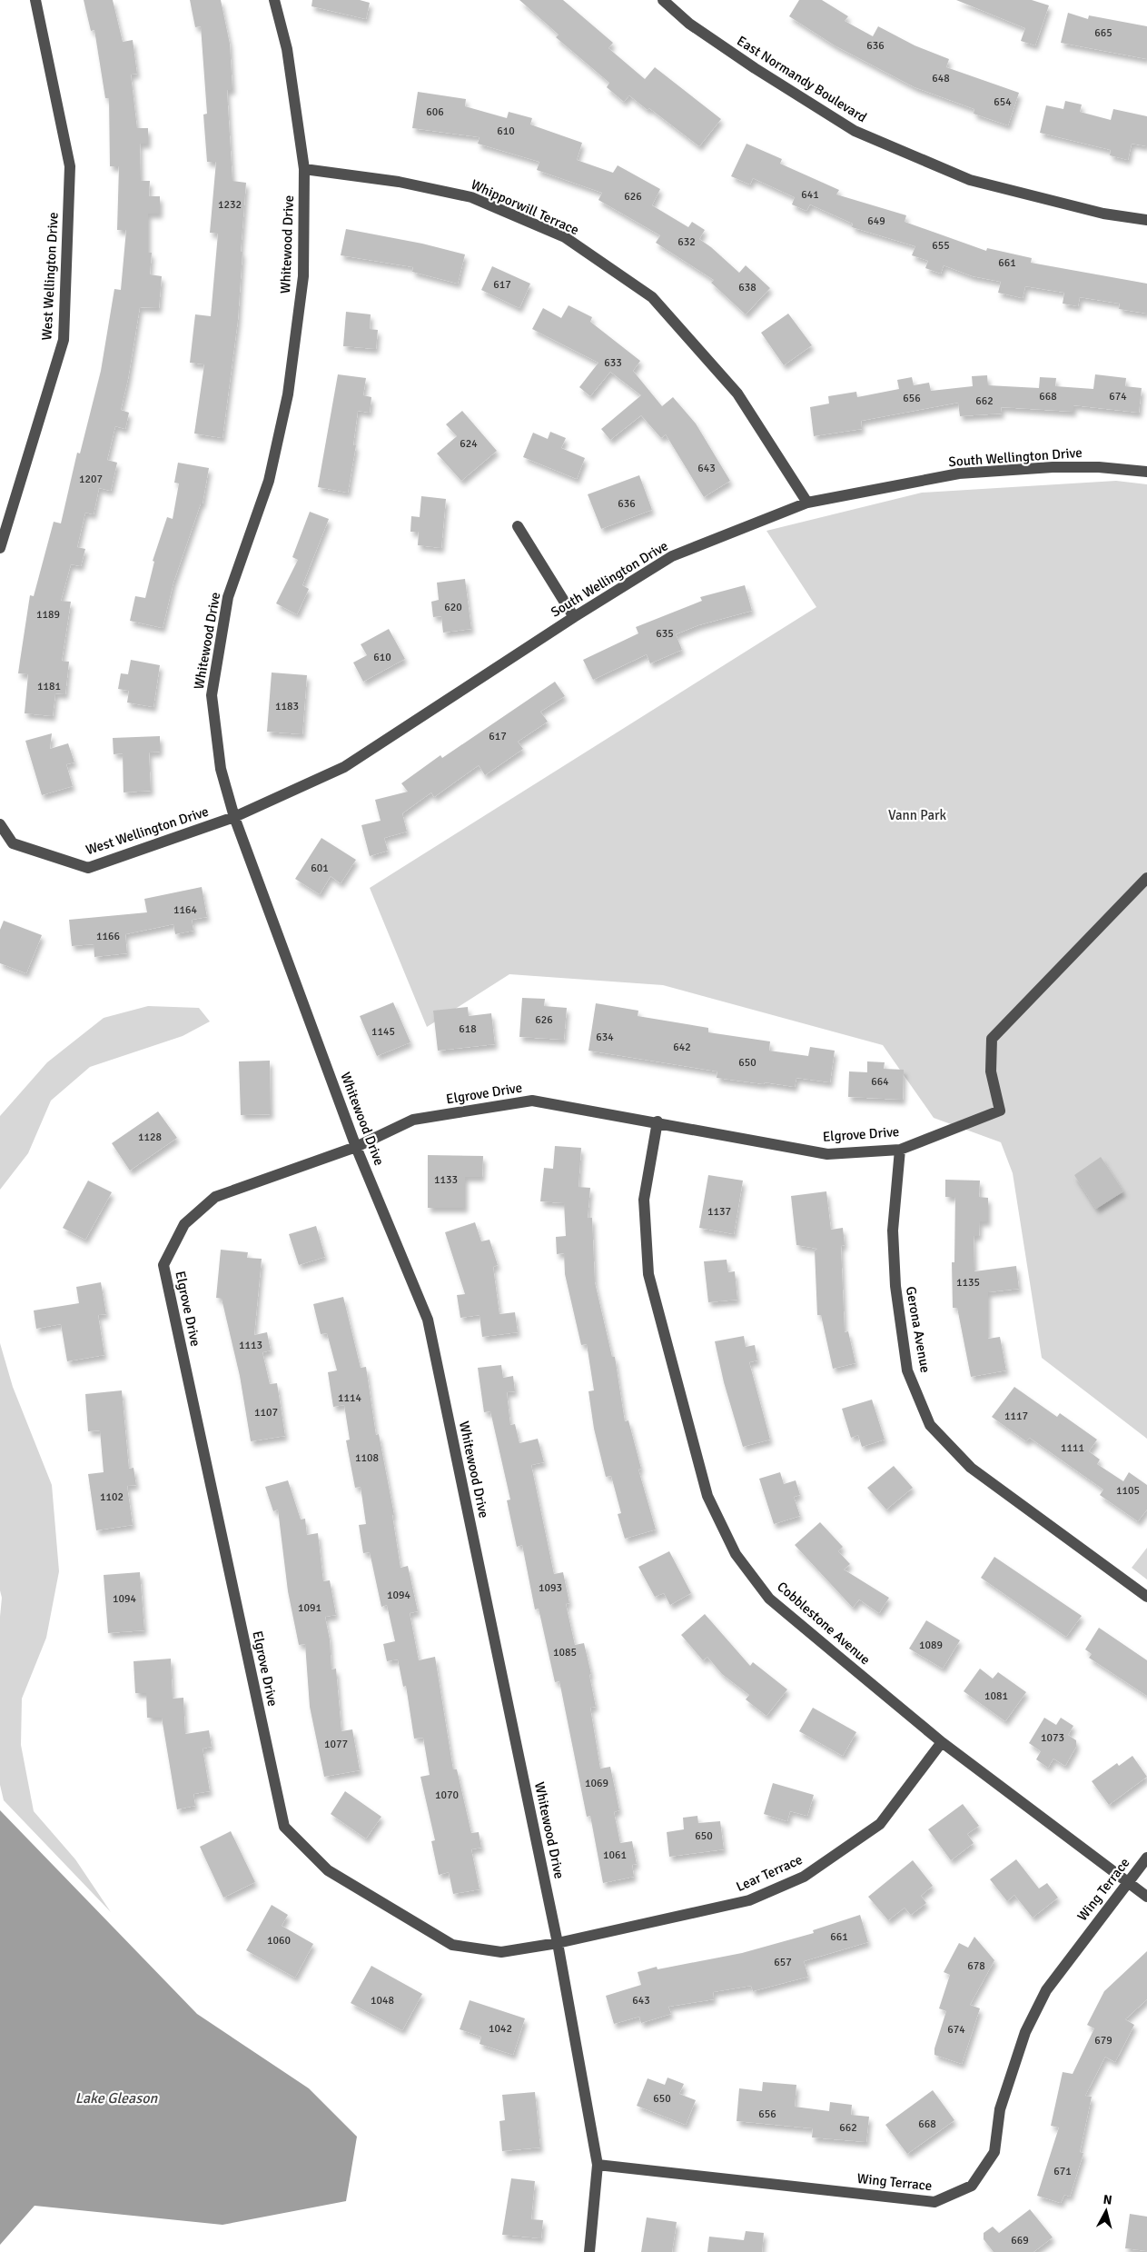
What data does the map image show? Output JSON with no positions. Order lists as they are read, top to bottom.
{
  "streets": {
    "street": [
      "East Normandy Boulevard",
      "Whipporwill Terrace",
      "Whitewood Drive",
      "West Wellington Drive",
      "South Wellington Drive",
      "Elgrove Drive",
      "Gerona Avenue",
      "Cobblestone Avenue",
      "Lear Terrace",
      "Wing Terrace"
    ]
  },
  "crossings": [
    ["Whipporwill Terrace", "Whitewood Drive"],
    ["Whipporwill Terrace", "South Wellington Drive"],
    ["Whitewood Drive", "West Wellington Drive"],
    ["Whitewood Drive", "South Wellington Drive"],
    ["Whitewood Drive", "Elgrove Drive"],
    ["Whitewood Drive", "Lear Terrace"],
    ["Whitewood Drive", "Wing Terrace"],
    ["West Wellington Drive", "South Wellington Drive"],
    ["Elgrove Drive", "Gerona Avenue"],
    ["Elgrove Drive", "Cobblestone Avenue"],
    ["Elgrove Drive", "Lear Terrace"],
    ["Cobblestone Avenue", "Lear Terrace"],
    ["Cobblestone Avenue", "Wing Terrace"]
  ],
  "water": ["Lake Gleason"],
  "parks": ["Vann Park"],
  "house_numbers": [
    "665",
    "636",
    "648",
    "654",
    "606",
    "610",
    "641",
    "626",
    "1232",
    "649",
    "632",
    "655",
    "661",
    "617",
    "638",
    "633",
    "668",
    "674",
    "656",
    "662",
    "624",
    "643",
    "1207",
    "636",
    "620",
    "1189",
    "635",
    "610",
    "1181",
    "1183",
    "617",
    "601",
    "1164",
    "1166",
    "626",
    "618",
    "1145",
    "634",
    "642",
    "650",
    "664",
    "1128",
    "1133",
    "1137",
    "1135",
    "1113",
    "1114",
    "1107",
    "1117",
    "1111",
    "1108",
    "1105",
    "1102",
    "1093",
    "1094",
    "1094",
    "1091",
    "1089",
    "1085",
    "1081",
    "1073",
    "1077",
    "1069",
    "1070",
    "650",
    "1061",
    "661",
    "1060",
    "657",
    "678",
    "1048",
    "643",
    "1042",
    "674",
    "679",
    "650",
    "656",
    "668",
    "662",
    "671",
    "669"
  ],
  "north": "top"
}
